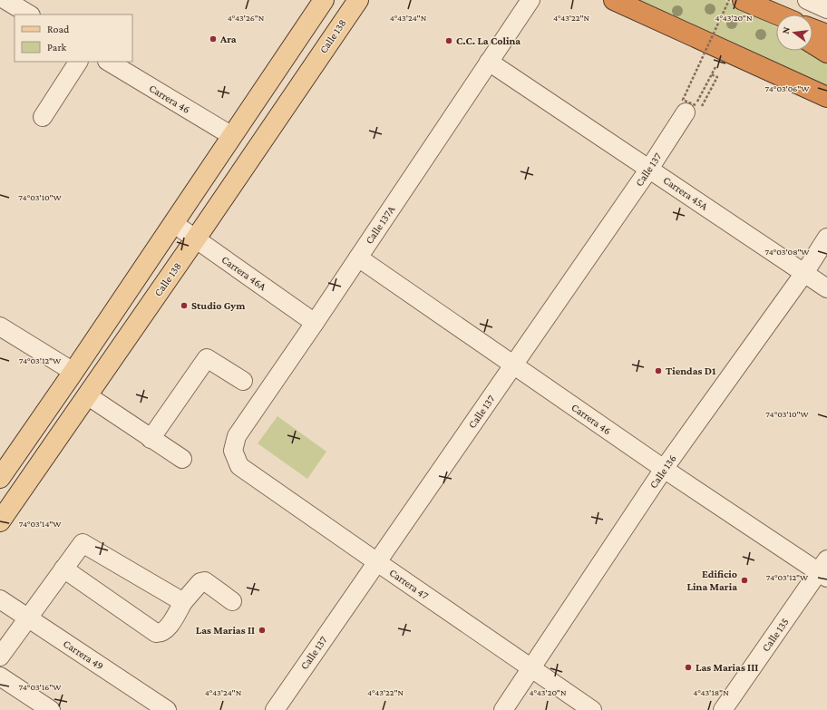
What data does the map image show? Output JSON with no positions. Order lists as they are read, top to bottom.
{
  "streets": {
    "main road": ["Calle 138"],
    "street": [
      "Carrera 46",
      "Calle 137",
      "Carrera 45A",
      "Calle 137A",
      "Carrera 46A",
      "Calle 136",
      "Carrera 47",
      "Calle 135",
      "Carrera 49"
    ]
  },
  "crossings": [
    ["Calle 138", "Carrera 46A"],
    ["Carrera 46", "Calle 137"],
    ["Carrera 46", "Calle 137A"],
    ["Carrera 46", "Calle 136"],
    ["Carrera 46", "Calle 135"],
    ["Calle 137", "Carrera 45A"],
    ["Calle 137", "Carrera 47"],
    ["Carrera 45A", "Calle 137A"],
    ["Carrera 45A", "Calle 136"],
    ["Calle 137A", "Carrera 46A"],
    ["Calle 137A", "Carrera 47"],
    ["Calle 136", "Carrera 47"]
  ],
  "places": [
    "Ara",
    "C.C. La Colina",
    "Studio Gym",
    "Tiendas D1",
    "Edificio Lina Maria",
    "Las Marias II",
    "Las Marias III"
  ],
  "legend": ["Road", "Park"],
  "north": "left",
  "coordinates": [
    "4°43'26\"N",
    "4°43'24\"N",
    "4°43'22\"N",
    "4°43'20\"N",
    "74°03'06\"W",
    "74°03'10\"W",
    "74°03'08\"W",
    "74°03'12\"W",
    "74°03'14\"W",
    "74°03'16\"W",
    "4°43'18\"N"
  ]
}
